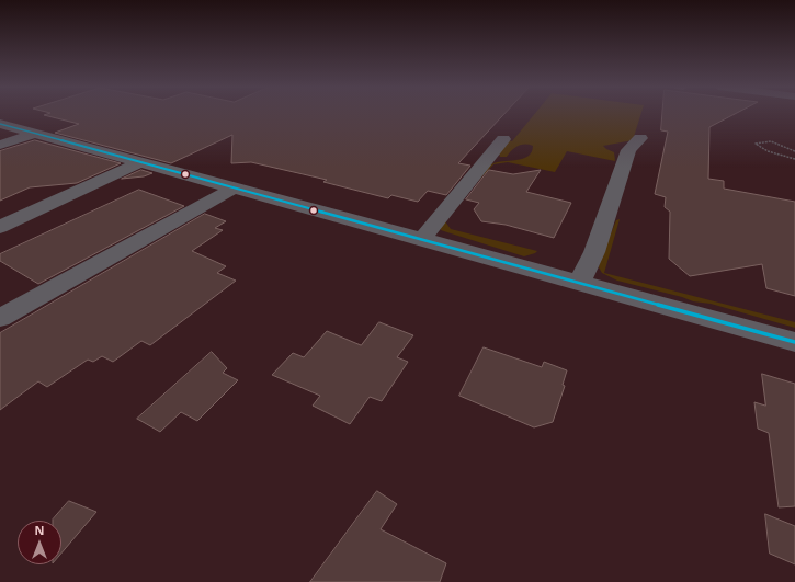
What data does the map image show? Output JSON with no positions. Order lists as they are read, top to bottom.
{
  "north": "top"
}
